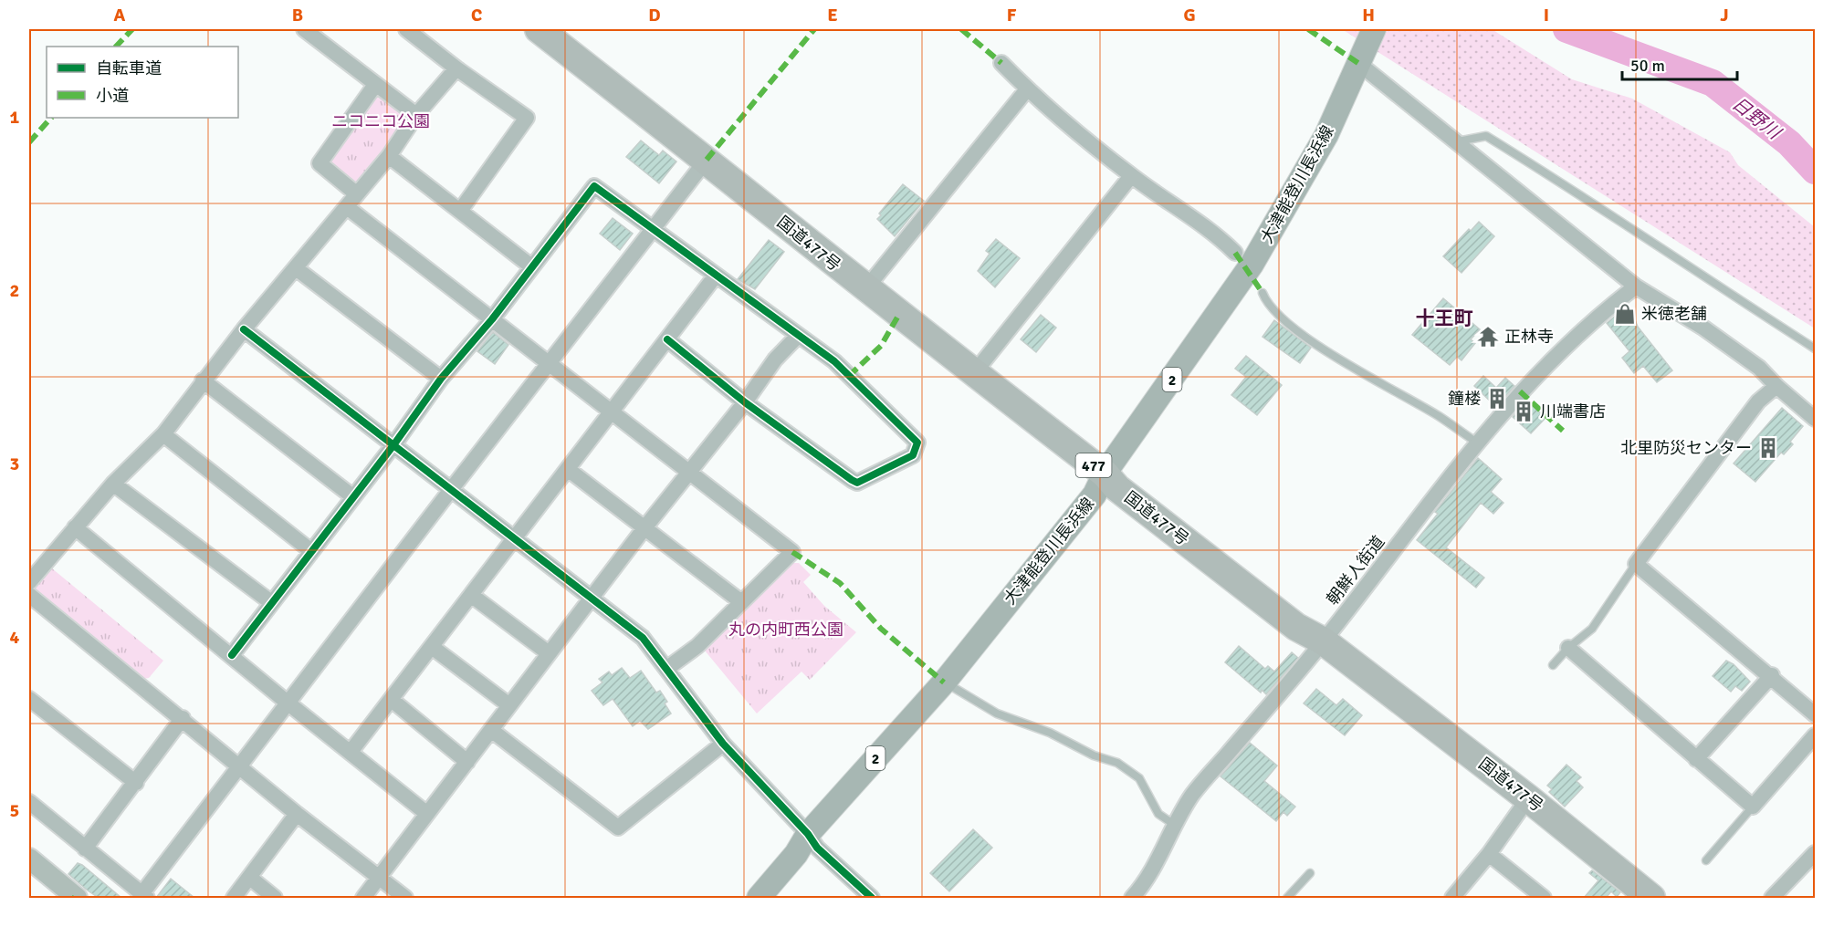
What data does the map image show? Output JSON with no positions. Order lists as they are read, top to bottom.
{
  "streets": {
    "highway": ["国道477号", "477"],
    "main road": ["大津能登川長浜線", "2"],
    "street": ["朝鮮人街道"]
  },
  "crossings": [
    ["大津能登川長浜線", "国道477号"],
    ["国道477号", "朝鮮人街道"]
  ],
  "districts": ["十王町"],
  "water": ["日野川"],
  "parks": ["ニコニコ公園", "丸の内町西公園"],
  "places": {
    "shop": ["米徳老舗"],
    "temple": ["正林寺"],
    "building": ["鐘楼", "川端書店", "北里防災センター"]
  },
  "legend": ["自転車道", "小道"],
  "scale_bar": "50 m",
  "grid": {
    "columns": [
      "A",
      "B",
      "C",
      "D",
      "E",
      "F",
      "G",
      "H",
      "I",
      "J"
    ],
    "rows": [
      "1",
      "2",
      "3",
      "4",
      "5"
    ]
  }
}
